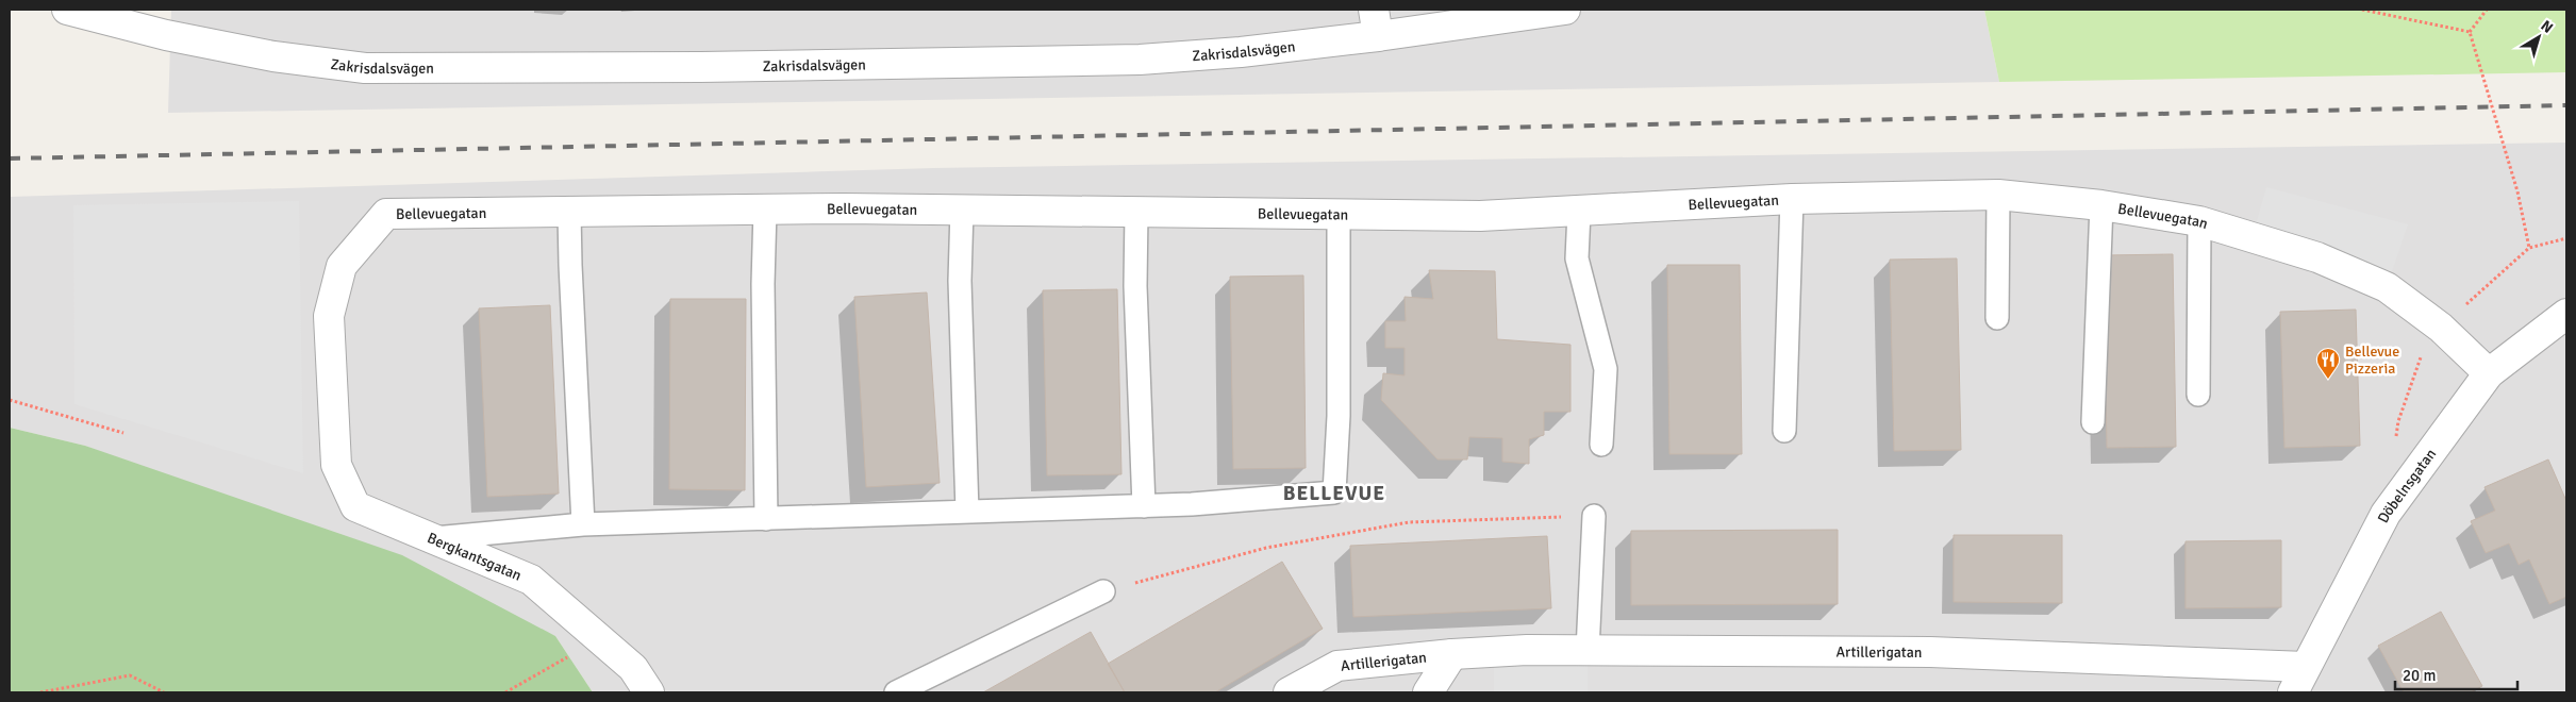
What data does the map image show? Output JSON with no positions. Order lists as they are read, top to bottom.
{
  "streets": {
    "street": [
      "Zakrisdalsvägen",
      "Bellevuegatan",
      "Döbelnsgatan",
      "Bergkantsgatan",
      "Artillerigatan"
    ]
  },
  "crossings": [
    ["Bellevuegatan", "Döbelnsgatan"],
    ["Bellevuegatan", "Bergkantsgatan"],
    ["Döbelnsgatan", "Artillerigatan"]
  ],
  "districts": ["BELLEVUE"],
  "places": {
    "restaurant": ["Bellevue Pizzeria"]
  },
  "scale_bar": "20 m",
  "north": "top right"
}
